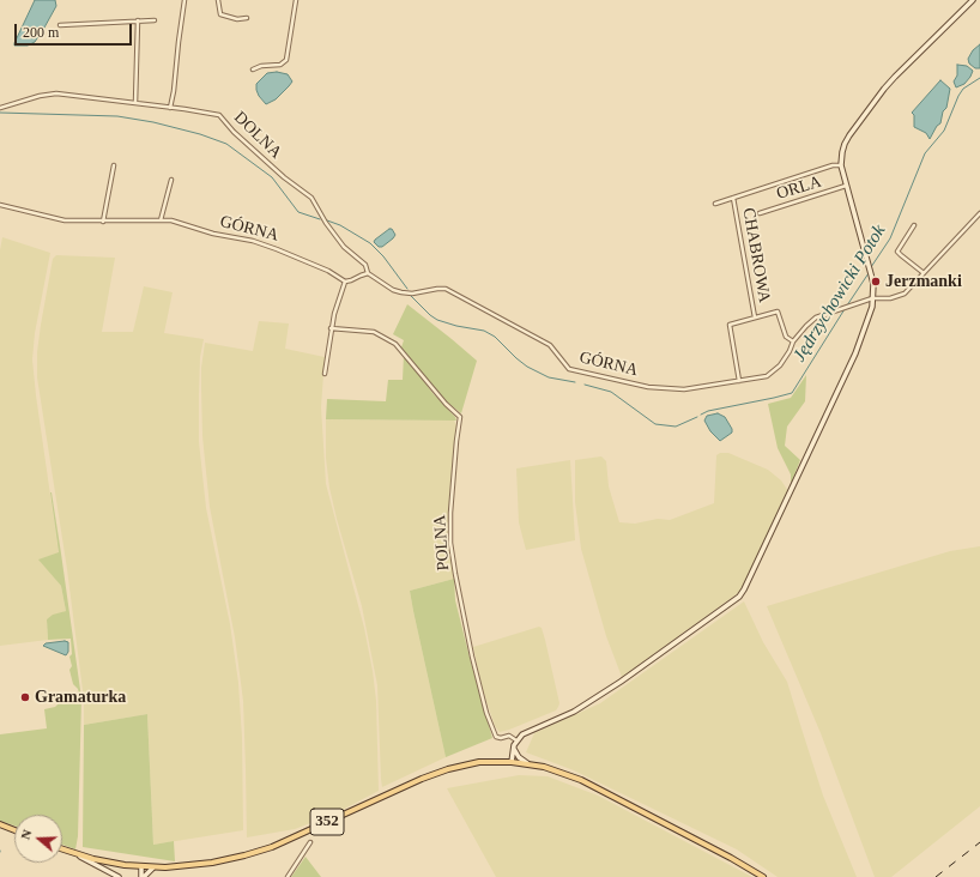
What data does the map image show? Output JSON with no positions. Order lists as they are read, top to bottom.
{
  "streets": {
    "main road": ["352"],
    "street": [
      "DOLNA",
      "ORLA",
      "GÓRNA",
      "CHABROWA",
      "POLNA"
    ]
  },
  "crossings": [
    ["DOLNA", "GÓRNA"],
    ["GÓRNA", "CHABROWA"]
  ],
  "water": ["Jędrzychowicki Potok"],
  "places": ["Jerzmanki", "Gramaturka"],
  "scale_bar": "200 m",
  "north": "left"
}
